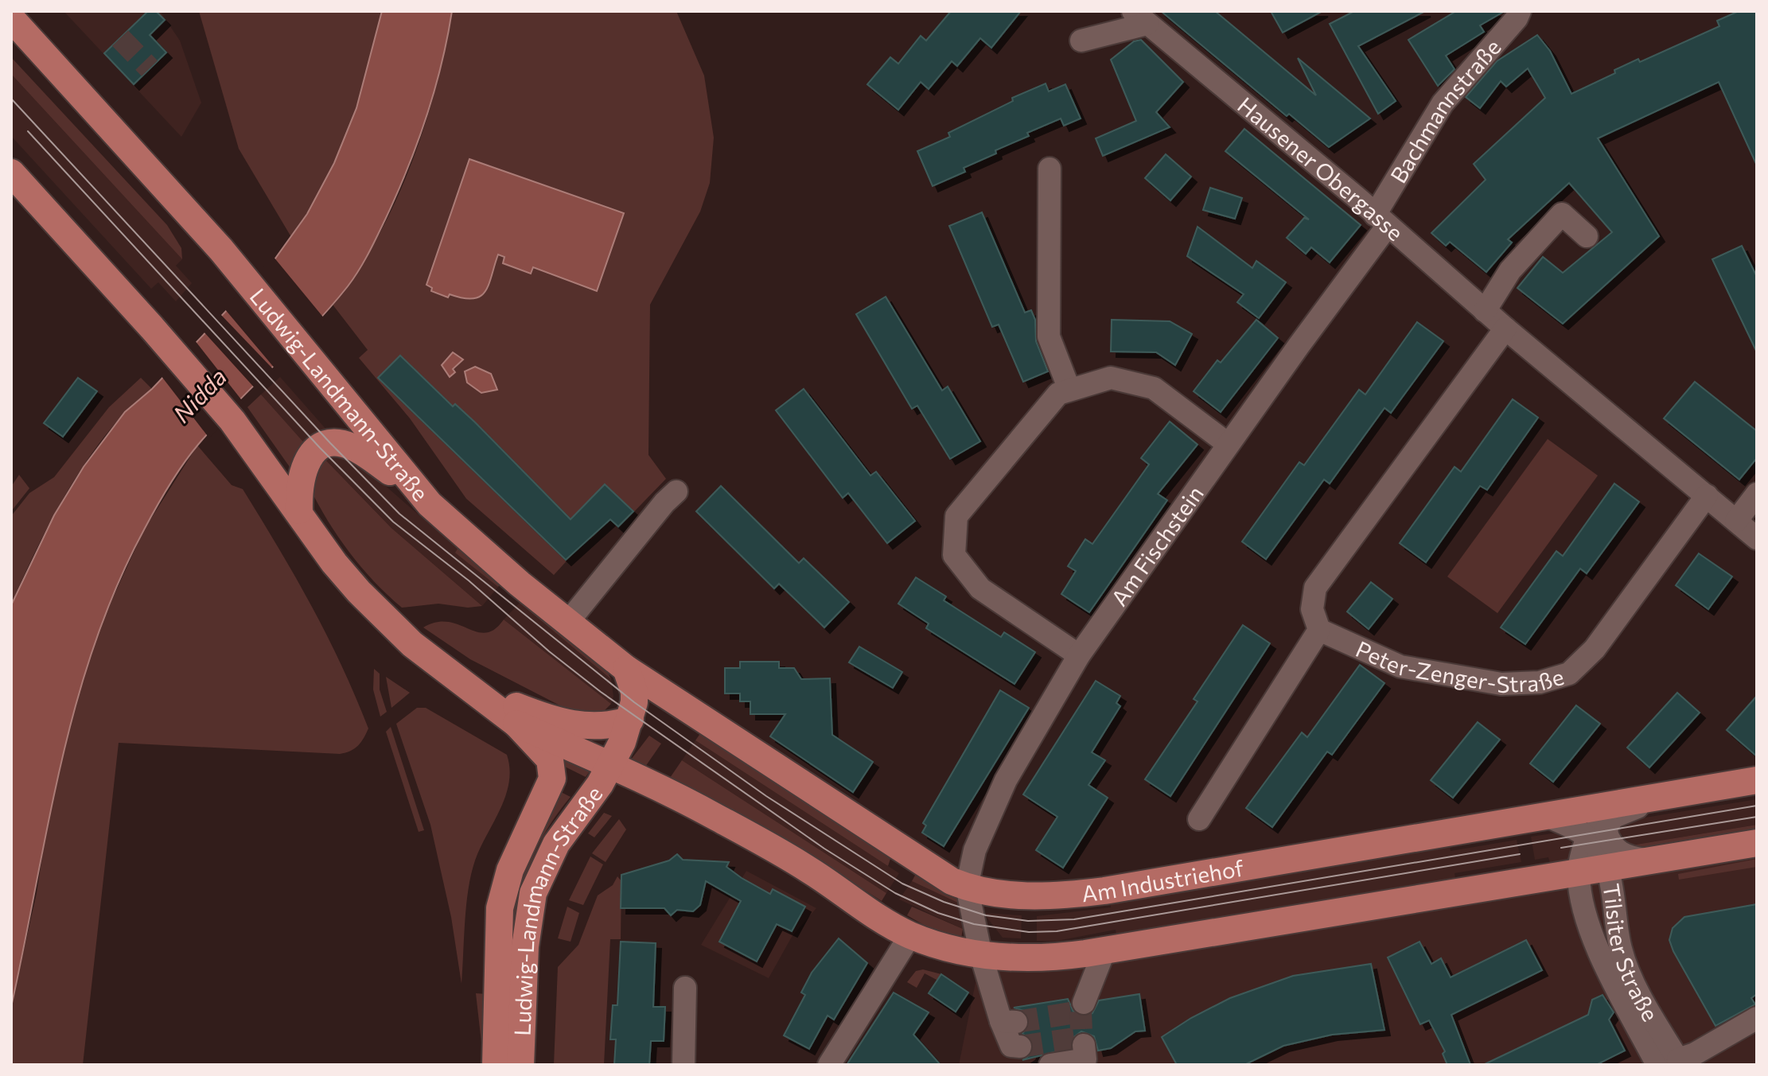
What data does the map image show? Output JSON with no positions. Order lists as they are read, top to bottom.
{
  "streets": {
    "main road": ["Ludwig-Landmann-Straße", "Am Industriehof"],
    "street": [
      "Bachmannstraße",
      "Hausener Obergasse",
      "Am Fischstein",
      "Peter-Zenger-Straße",
      "Tilsiter Straße"
    ]
  },
  "crossings": [
    ["Bachmannstraße", "Hausener Obergasse"],
    ["Bachmannstraße", "Am Fischstein"],
    ["Hausener Obergasse", "Am Fischstein"],
    ["Hausener Obergasse", "Peter-Zenger-Straße"],
    ["Ludwig-Landmann-Straße", "Am Industriehof"],
    ["Am Fischstein", "Am Industriehof"]
  ],
  "water": ["Nidda"]
}
